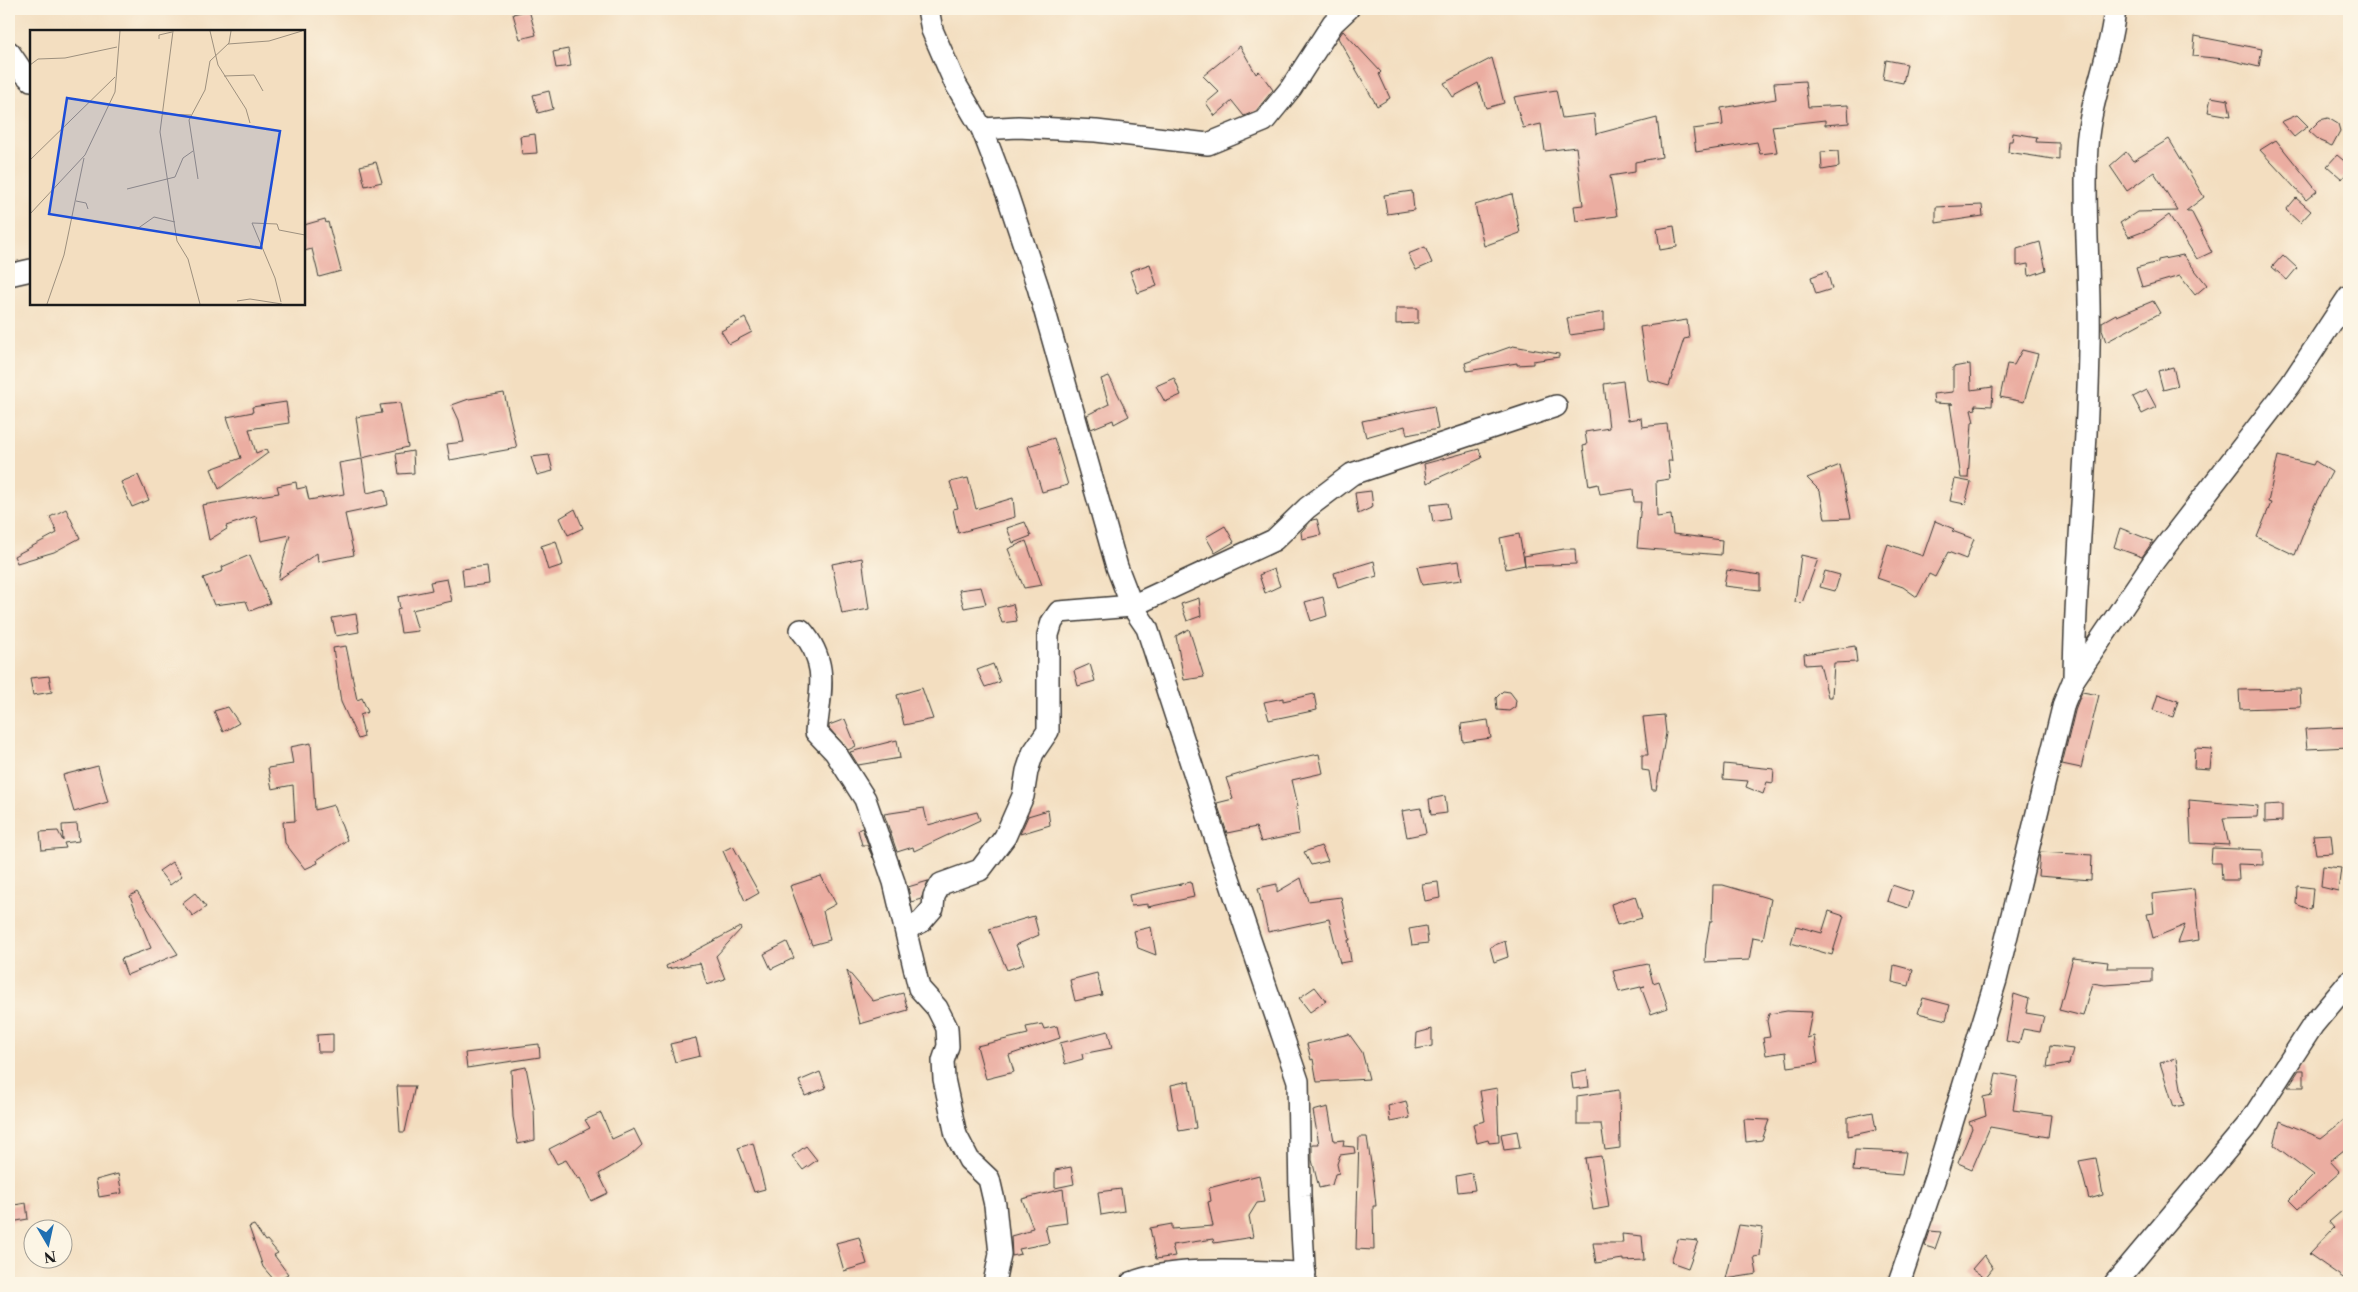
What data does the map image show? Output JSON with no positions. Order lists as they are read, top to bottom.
{
  "north": "bottom"
}
